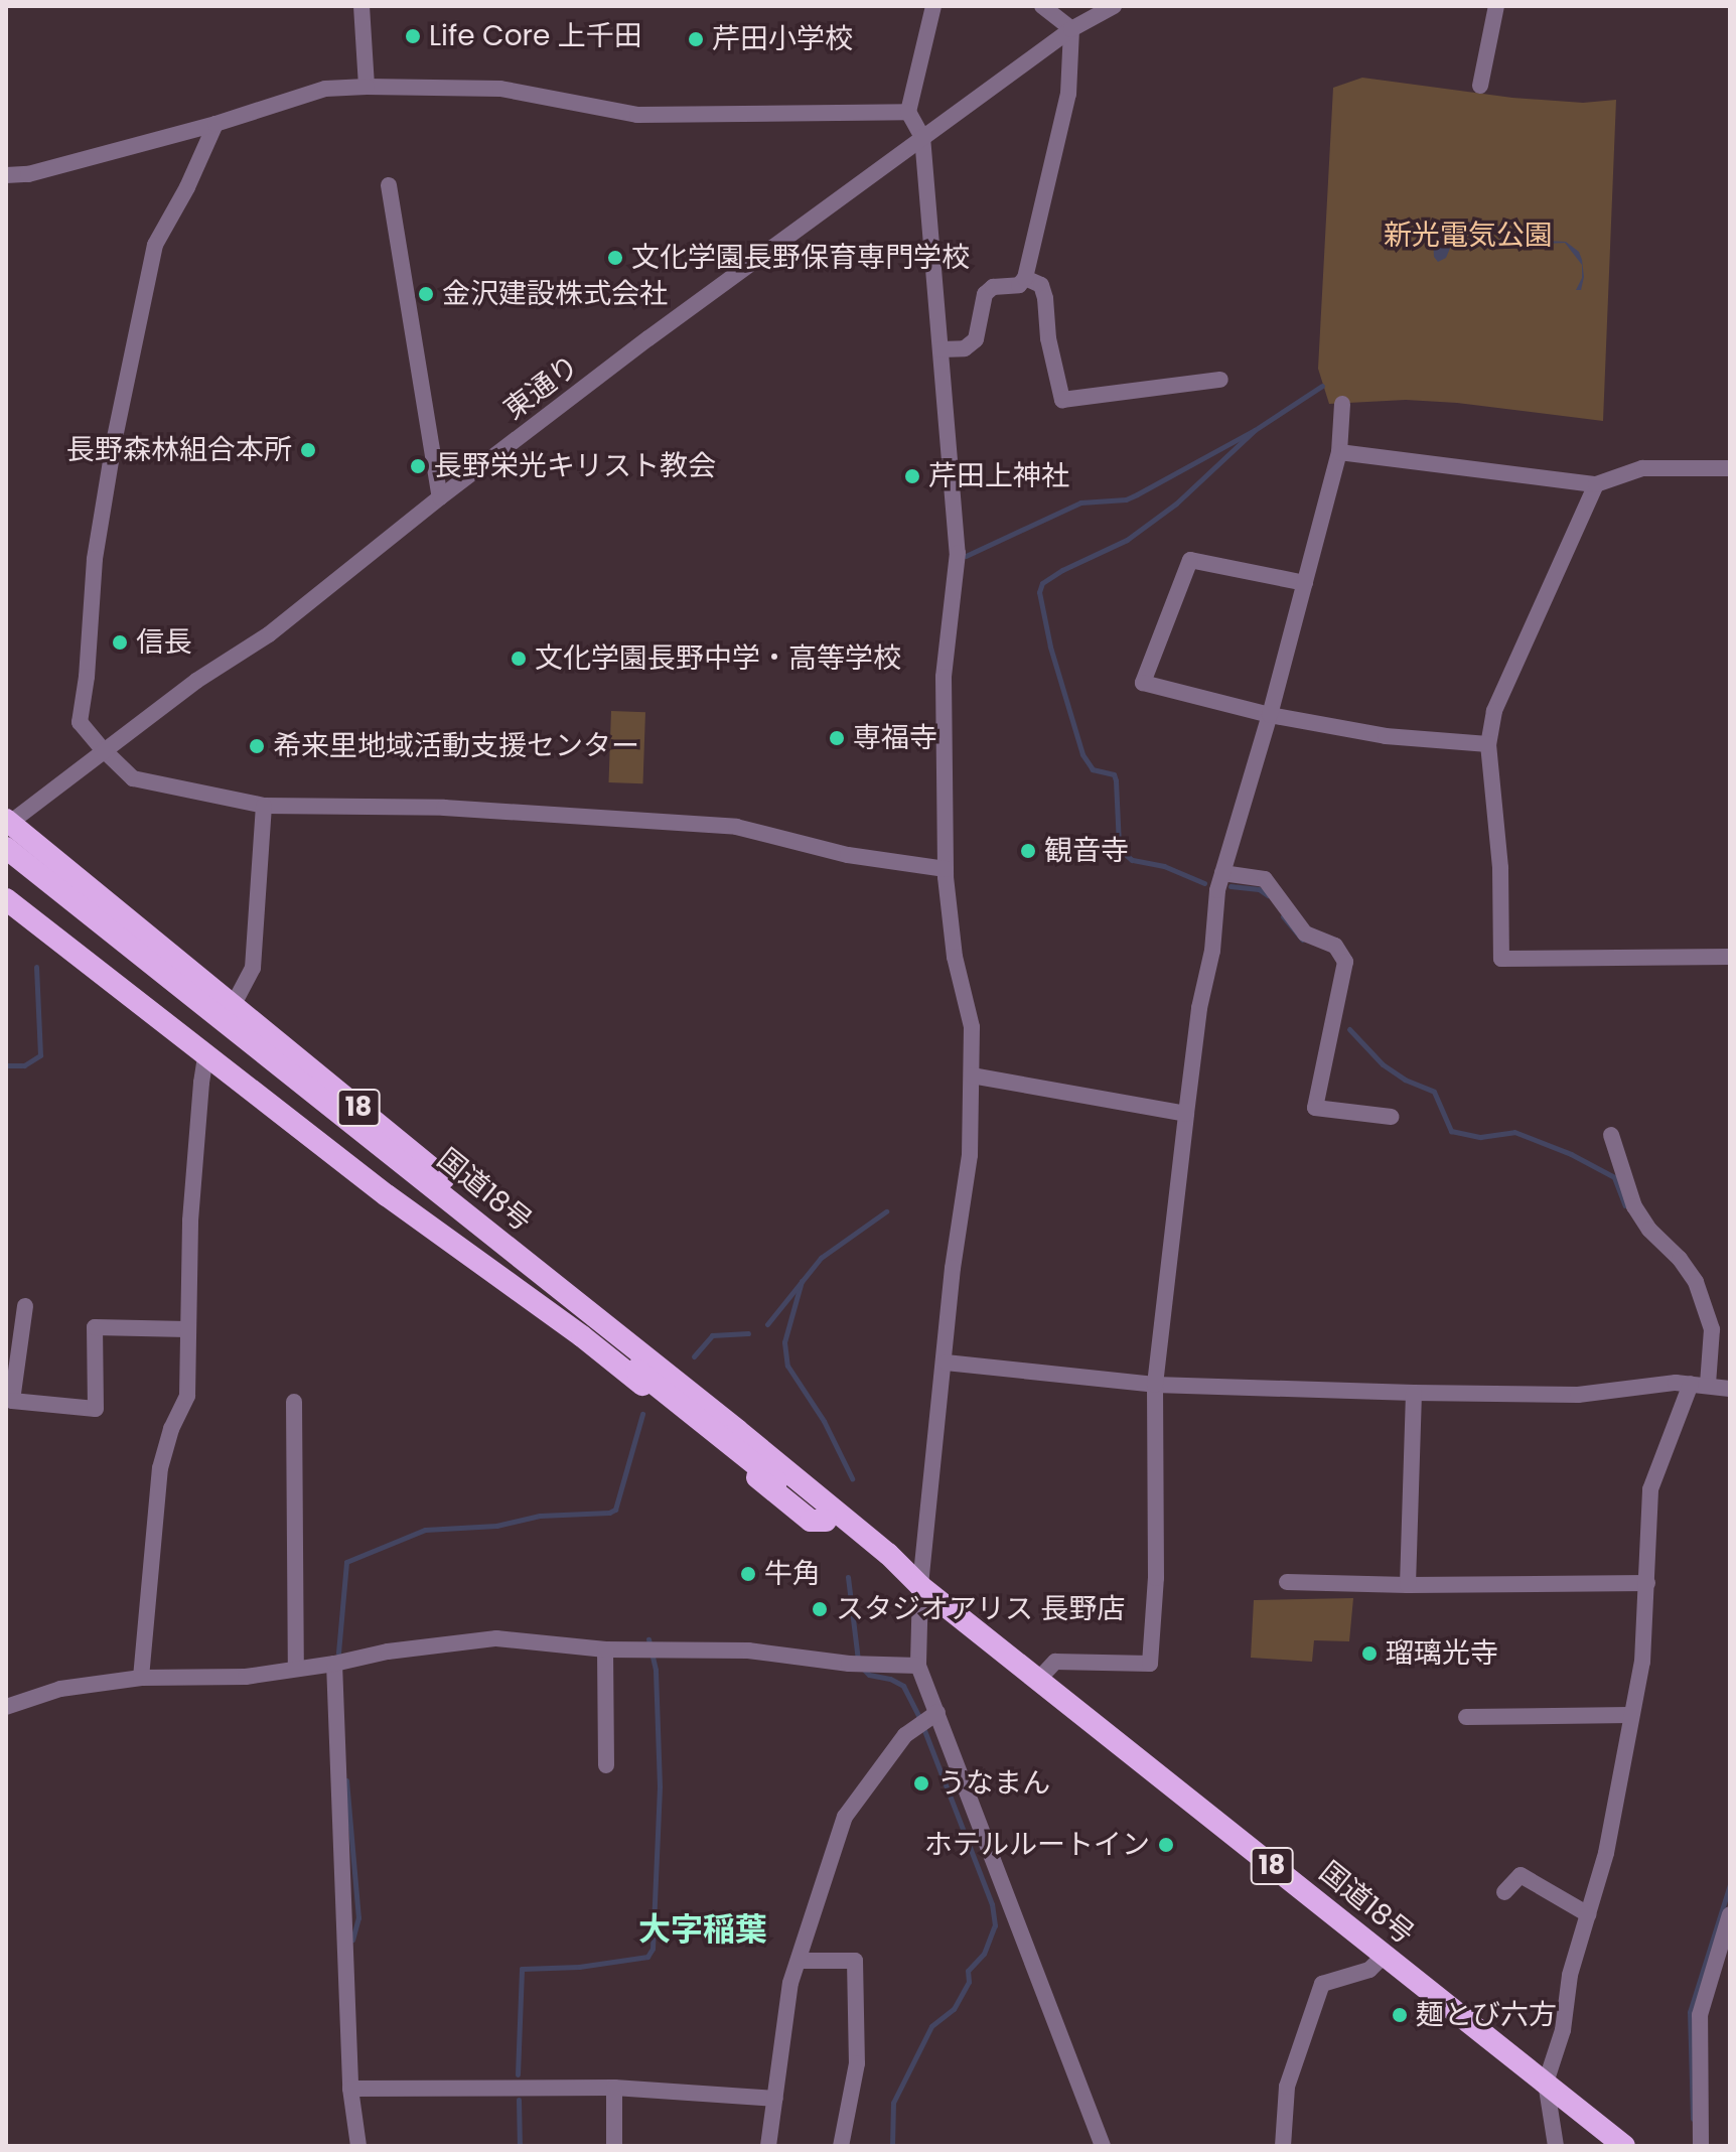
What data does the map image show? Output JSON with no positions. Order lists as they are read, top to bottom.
{
  "streets": {
    "highway": ["18", "国道18号"],
    "street": ["東通り"]
  },
  "crossings": [
    ["東通り", "18"],
    ["18", "国道18号"]
  ],
  "districts": ["大字稲葉"],
  "parks": ["新光電気公園"],
  "places": [
    "Life Core 上千田",
    "芹田小学校",
    "文化学園長野保育専門学校",
    "金沢建設株式会社",
    "長野森林組合本所",
    "長野栄光キリスト教会",
    "芹田上神社",
    "信長",
    "文化学園長野中学・高等学校",
    "専福寺",
    "希来里地域活動支援センター",
    "観音寺",
    "牛角",
    "スタジオアリス 長野店",
    "瑠璃光寺",
    "うなまん",
    "ホテルルートイン",
    "麺とび六方"
  ]
}
